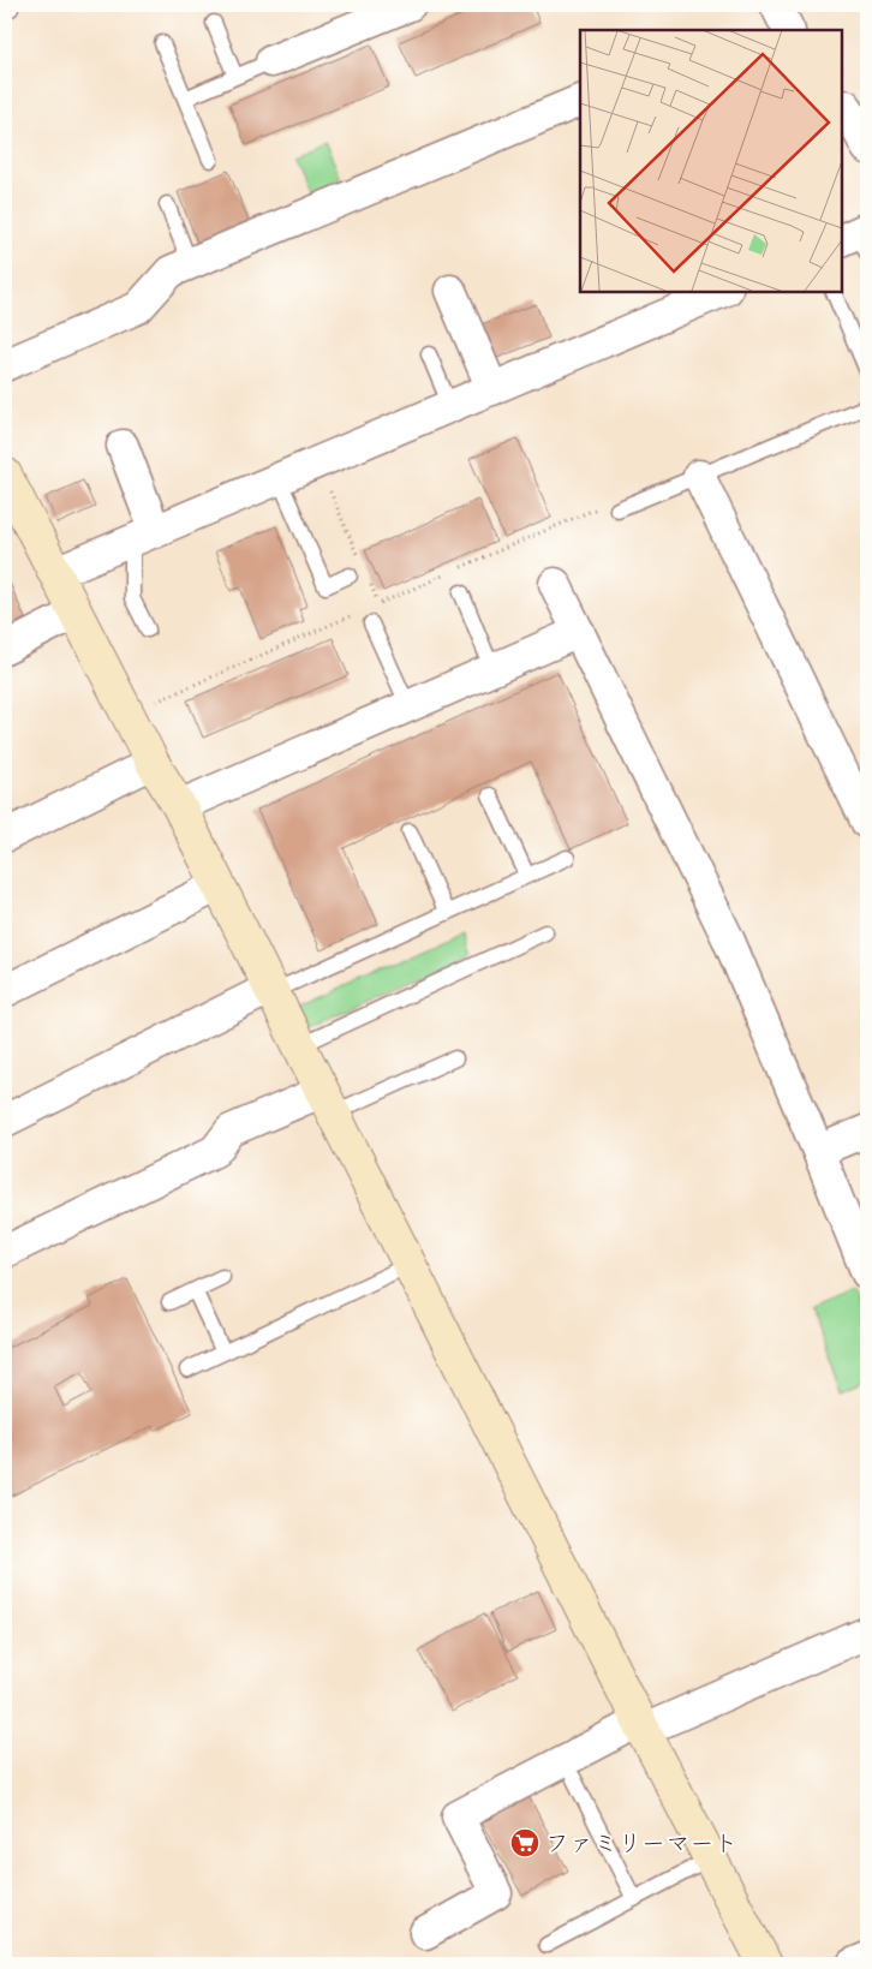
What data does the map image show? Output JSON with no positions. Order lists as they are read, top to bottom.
{
  "places": {
    "supermarket": ["ファミリーマート"]
  }
}
